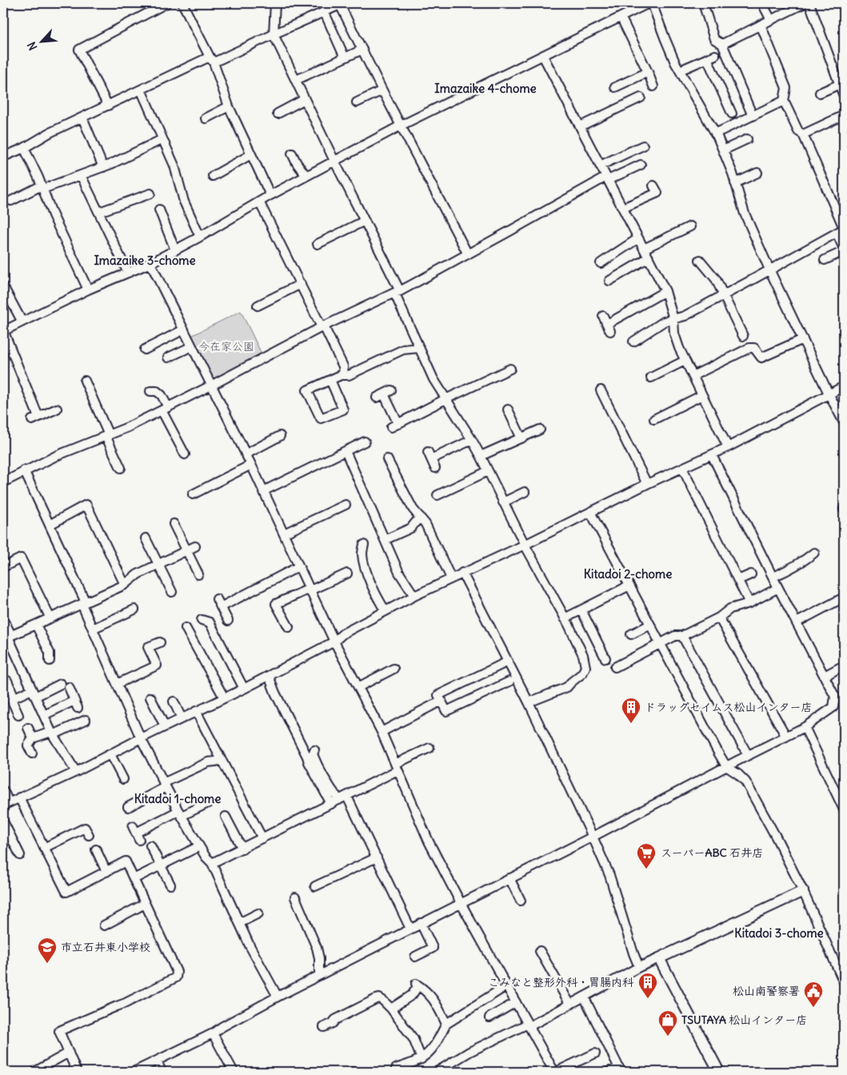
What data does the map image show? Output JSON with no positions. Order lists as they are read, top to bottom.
{
  "districts": [
    "Imazaike 4-chome",
    "Imazaike 3-chome",
    "Kitadoi 2-chome",
    "Kitadoi 1-chome",
    "Kitadoi 3-chome"
  ],
  "parks": ["今在家公園"],
  "places": {
    "building": ["ドラッグセイムス松山インター店", "こみなと整形外科・胃腸内科"],
    "supermarket": ["スーパーABC 石井店"],
    "school or university": ["市立石井東小学校"],
    "public building": ["松山南警察署"],
    "shop": ["TSUTAYA 松山インター店"]
  },
  "north": "bottom left"
}
